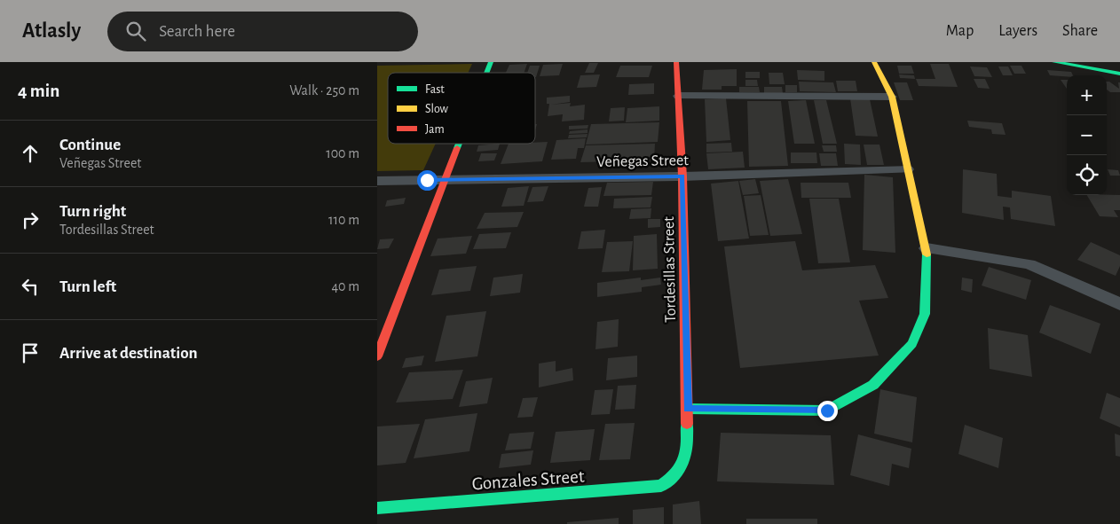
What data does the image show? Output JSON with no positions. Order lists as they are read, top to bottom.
{
  "streets": {
    "street": ["Veñegas Street", "Tordesillas Street", "Gonzales Street"]
  },
  "crossings": [
    ["Veñegas Street", "Tordesillas Street"],
    ["Tordesillas Street", "Gonzales Street"]
  ],
  "legend": ["Fast", "Slow", "Jam"],
  "page": {
    "header": "Atlasly",
    "search": "Search here",
    "nav": ["Map", "Layers", "Share"],
    "heading": ["4 min", "Walk · 250 m"],
    "map_buttons": ["+", "−"],
    "list": [
      ["Continue", "Veñegas Street", "100 m"],
      ["Turn right", "Tordesillas Street", "110 m"],
      ["Turn left", "40 m"],
      "Arrive at destination"
    ]
  }
}
